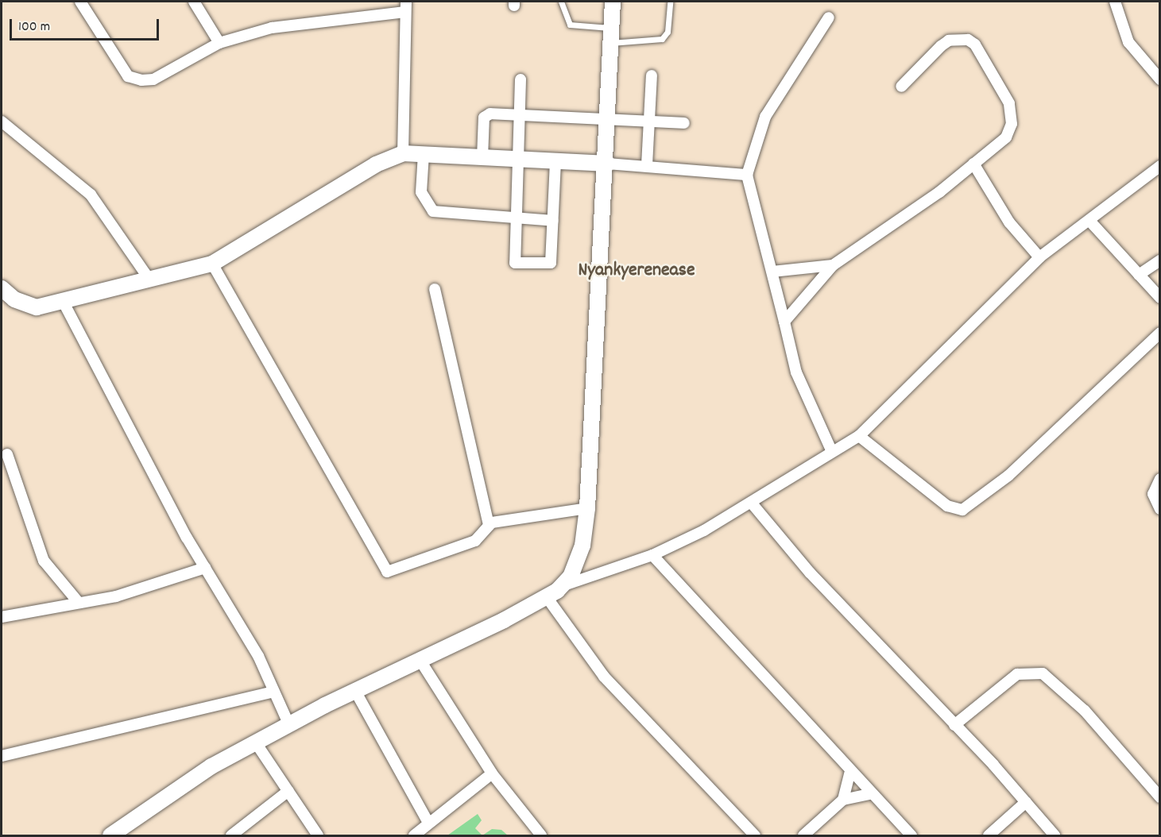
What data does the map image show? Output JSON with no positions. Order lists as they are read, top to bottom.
{
  "districts": ["Nyankyerenease"],
  "scale_bar": "100 m"
}
